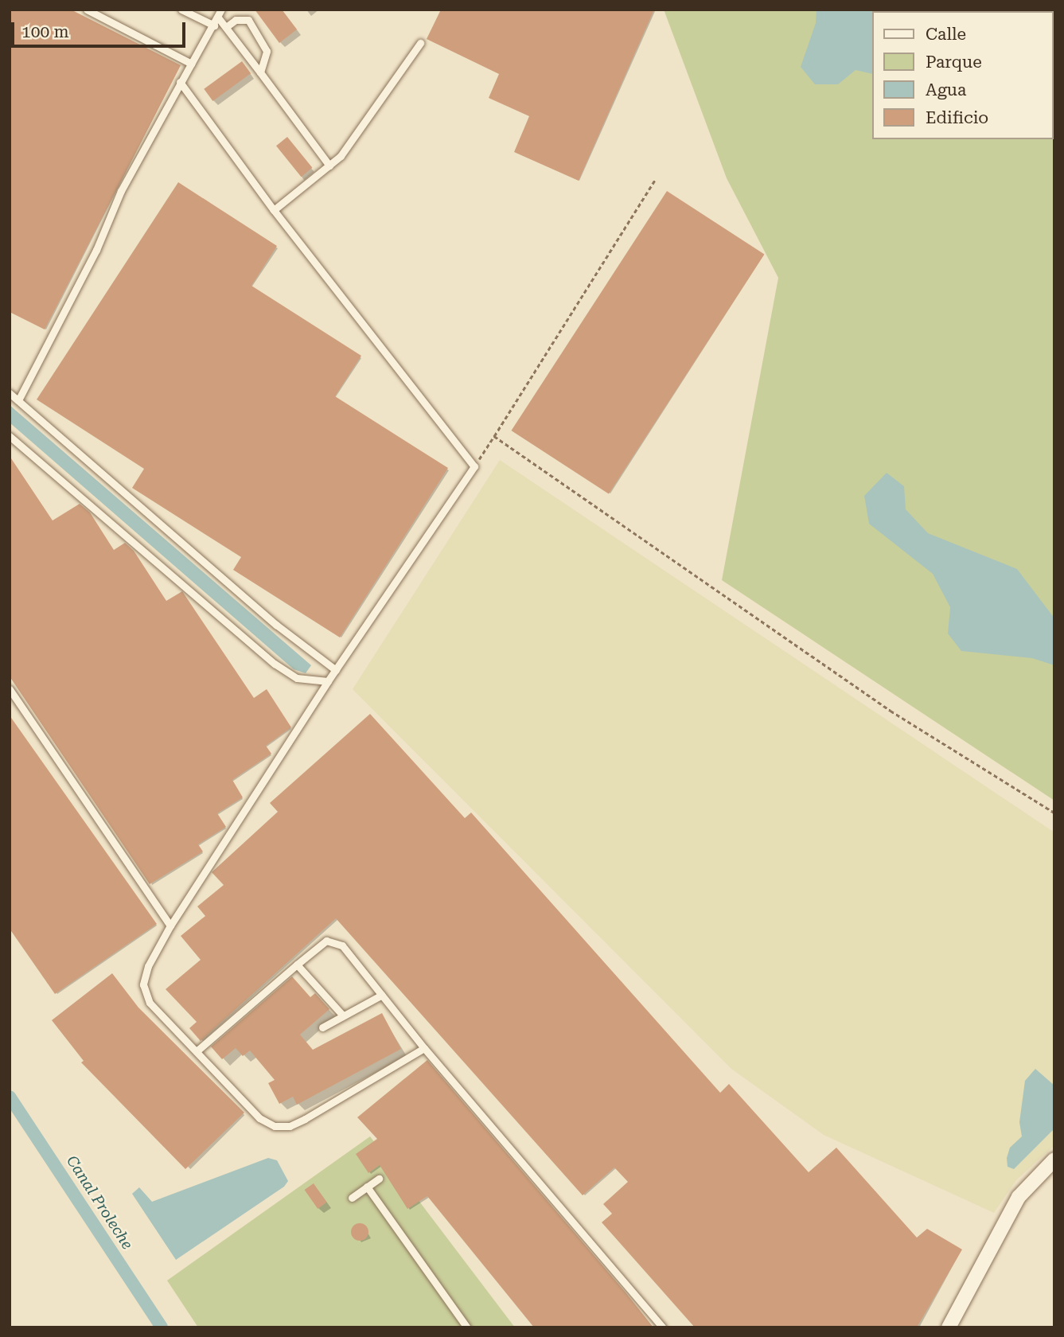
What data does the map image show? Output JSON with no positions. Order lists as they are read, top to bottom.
{
  "water": ["Canal Proleche"],
  "legend": [
    "Calle",
    "Parque",
    "Agua",
    "Edificio"
  ],
  "scale_bar": "100 m"
}
